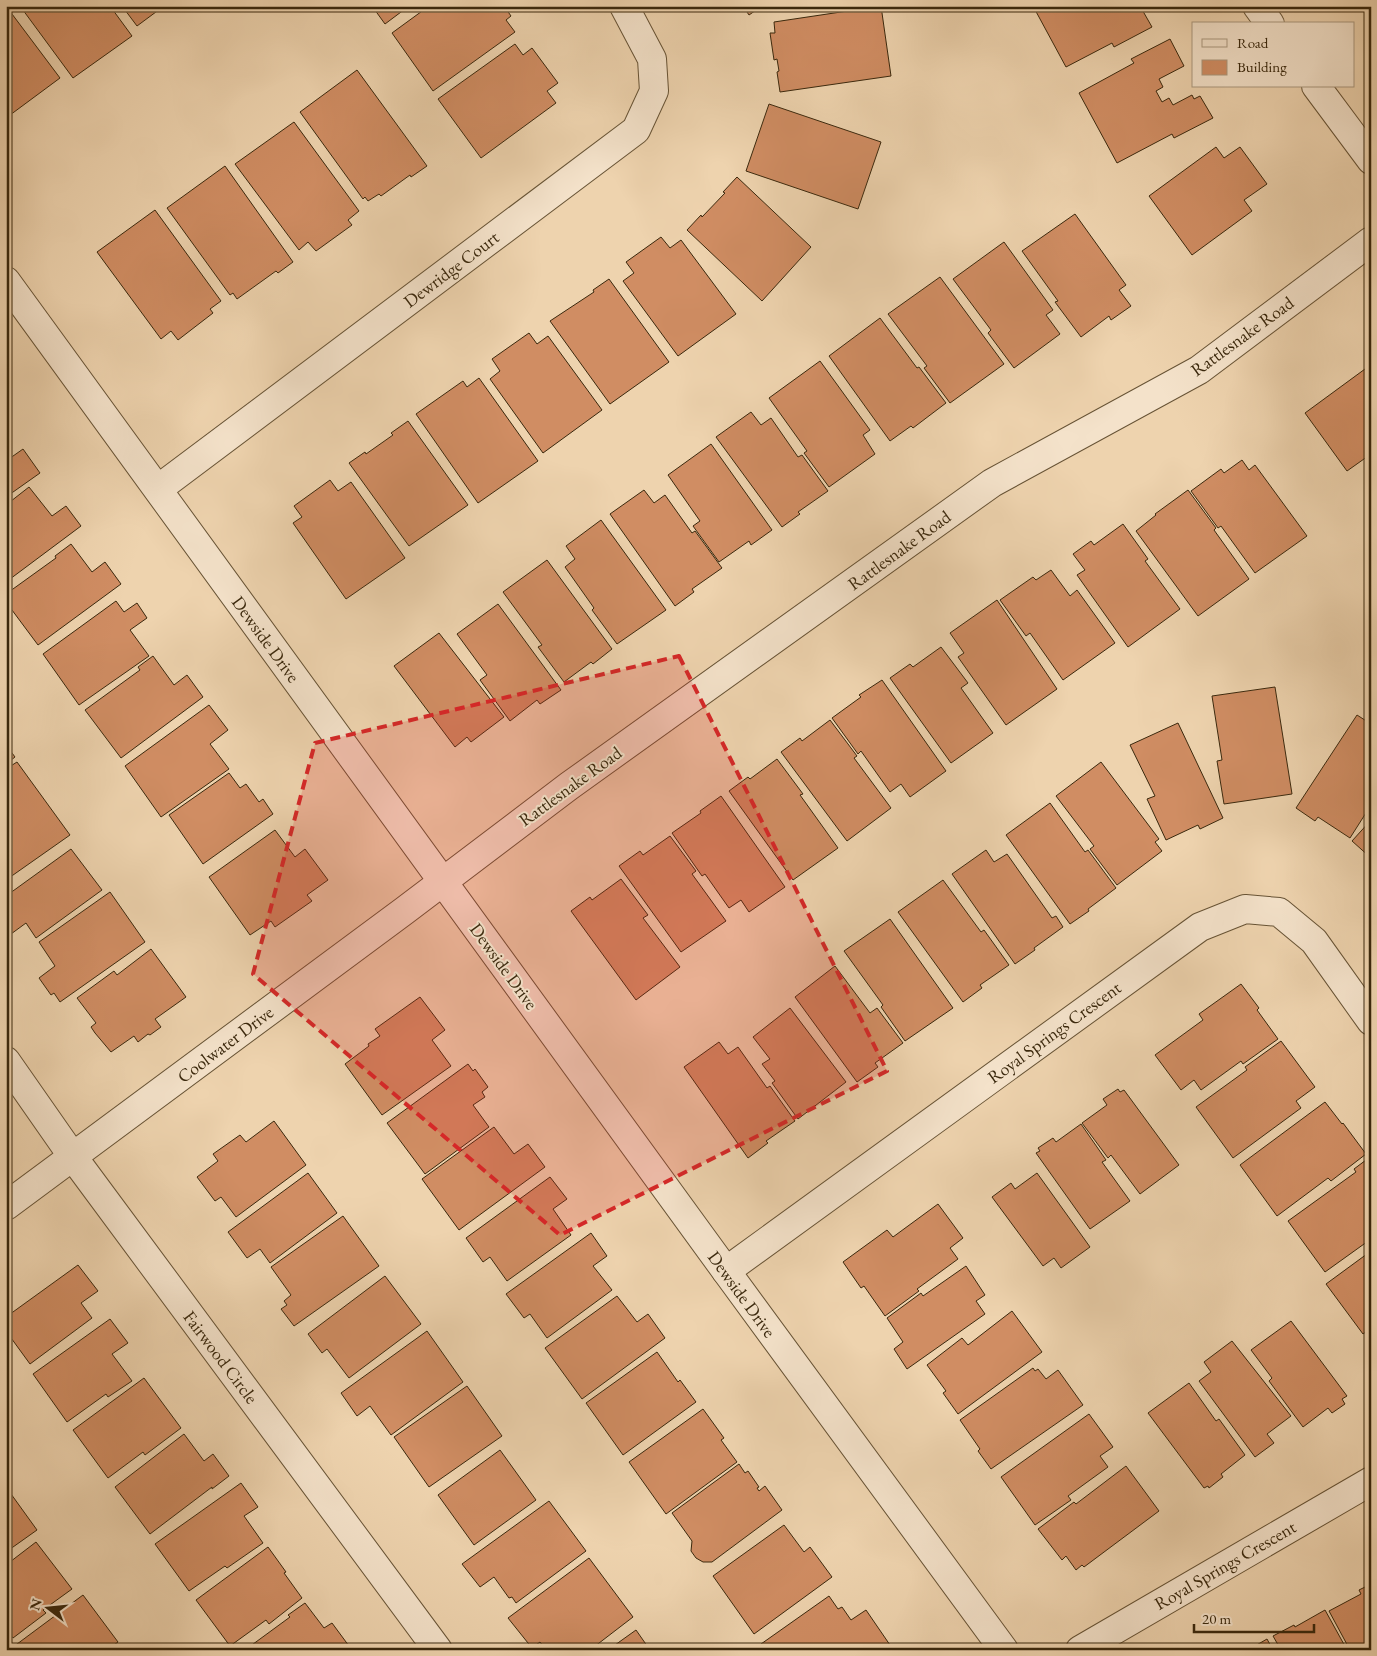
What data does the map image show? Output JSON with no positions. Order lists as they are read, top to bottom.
{
  "streets": {
    "street": [
      "Dewridge Court",
      "Rattlesnake Road",
      "Dewside Drive",
      "Royal Springs Crescent",
      "Coolwater Drive",
      "Fairwood Circle"
    ]
  },
  "crossings": [
    ["Dewridge Court", "Dewside Drive"],
    ["Rattlesnake Road", "Dewside Drive"],
    ["Rattlesnake Road", "Coolwater Drive"],
    ["Dewside Drive", "Royal Springs Crescent"],
    ["Dewside Drive", "Coolwater Drive"],
    ["Coolwater Drive", "Fairwood Circle"]
  ],
  "legend": ["Road", "Building"],
  "scale_bar": "20 m",
  "north": "left"
}
